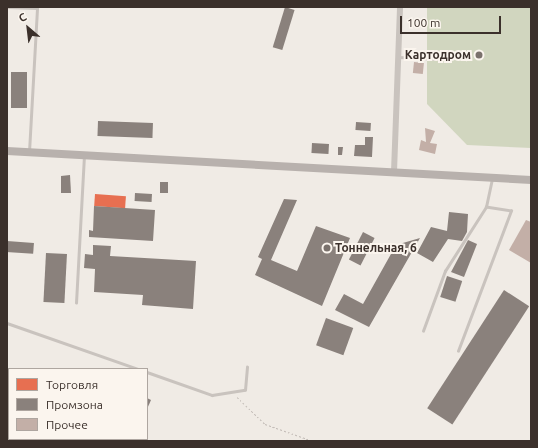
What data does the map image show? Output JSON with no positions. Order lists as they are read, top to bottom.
{
  "places": ["Картодром", "Тоннельная, 6"],
  "legend": ["Торговля", "Промзона", "Прочее"],
  "scale_bar": "100 m",
  "north": "top left"
}
